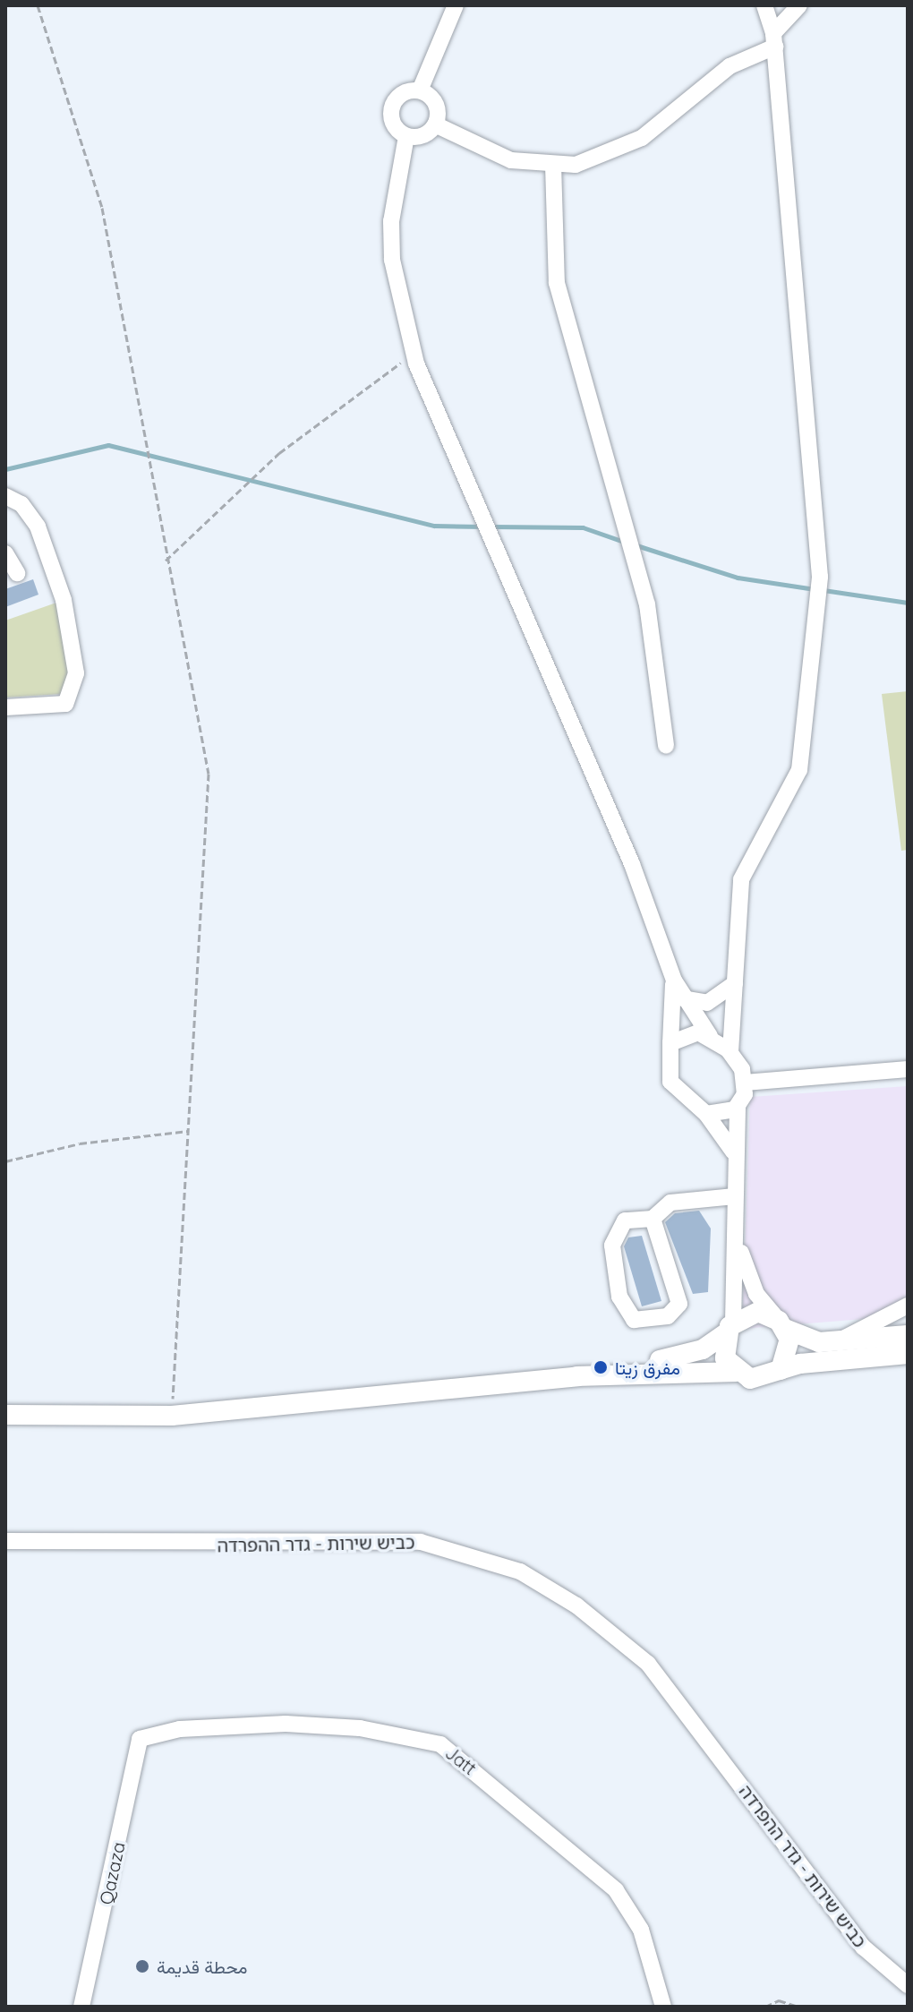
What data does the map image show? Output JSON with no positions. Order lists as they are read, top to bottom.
{
  "streets": {
    "street": ["כביש שירות - גדר ההפרדה", "Jatt", "Qazaza"]
  },
  "crossings": [
    ["Jatt", "Qazaza"]
  ],
  "places": ["مفرق زيتا", "محطة قديمة"]
}
